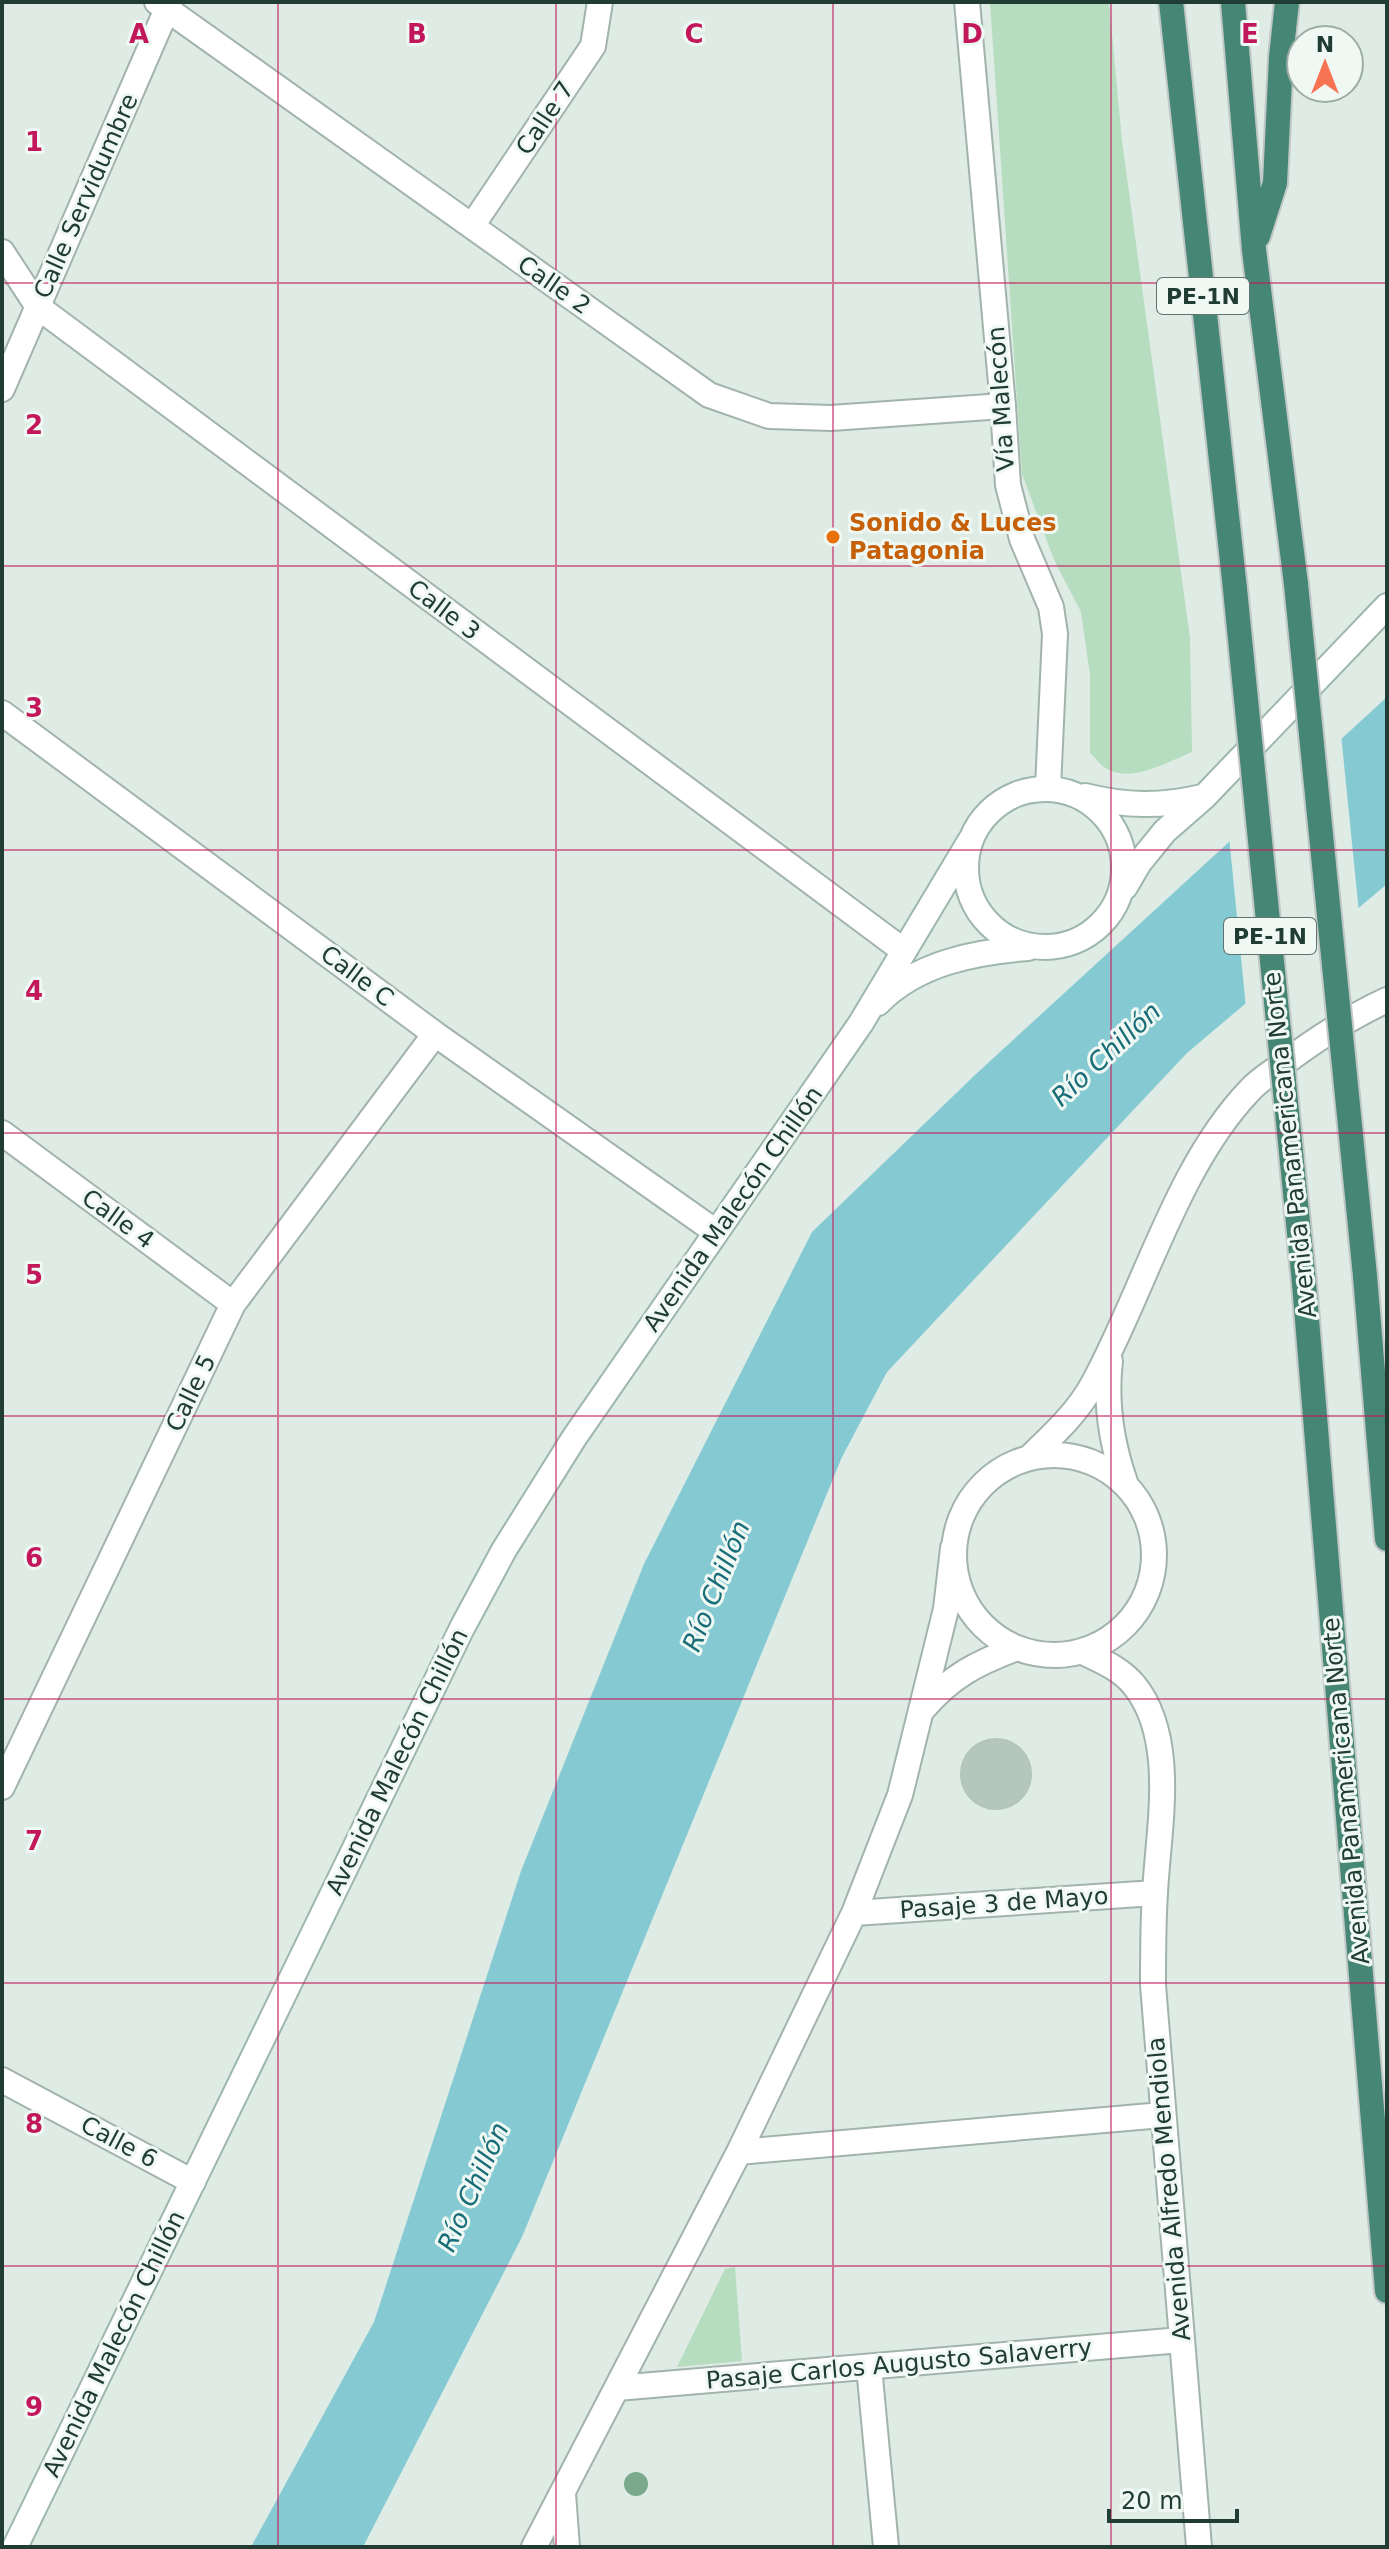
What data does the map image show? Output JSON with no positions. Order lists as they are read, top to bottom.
{
  "streets": {
    "highway": ["PE-1N", "Avenida Panamericana Norte"],
    "street": [
      "Calle 7",
      "Calle Servidumbre",
      "Calle 2",
      "Vía Malecón",
      "Calle 3",
      "Calle C",
      "Avenida Malecón Chillón",
      "Calle 4",
      "Calle 5",
      "Pasaje 3 de Mayo",
      "Calle 6",
      "Avenida Alfredo Mendiola",
      "Pasaje Carlos Augusto Salaverry"
    ]
  },
  "crossings": [
    ["Calle 7", "Calle 2"],
    ["Calle Servidumbre", "Calle 2"],
    ["Calle Servidumbre", "Calle 3"],
    ["Calle 2", "Vía Malecón"],
    ["Vía Malecón", "Avenida Malecón Chillón"],
    ["Calle 3", "Avenida Malecón Chillón"],
    ["Calle C", "Avenida Malecón Chillón"],
    ["Calle C", "Calle 5"],
    ["Avenida Malecón Chillón", "Calle 6"],
    ["Calle 4", "Calle 5"],
    ["Pasaje 3 de Mayo", "Avenida Alfredo Mendiola"],
    ["Avenida Alfredo Mendiola", "Pasaje Carlos Augusto Salaverry"]
  ],
  "water": ["Río Chillón"],
  "places": ["Sonido & Luces Patagonia"],
  "scale_bar": "20 m",
  "north": "top",
  "grid": {
    "columns": [
      "A",
      "B",
      "C",
      "D",
      "E"
    ],
    "rows": [
      "1",
      "2",
      "3",
      "4",
      "5",
      "6",
      "7",
      "8",
      "9"
    ]
  }
}
